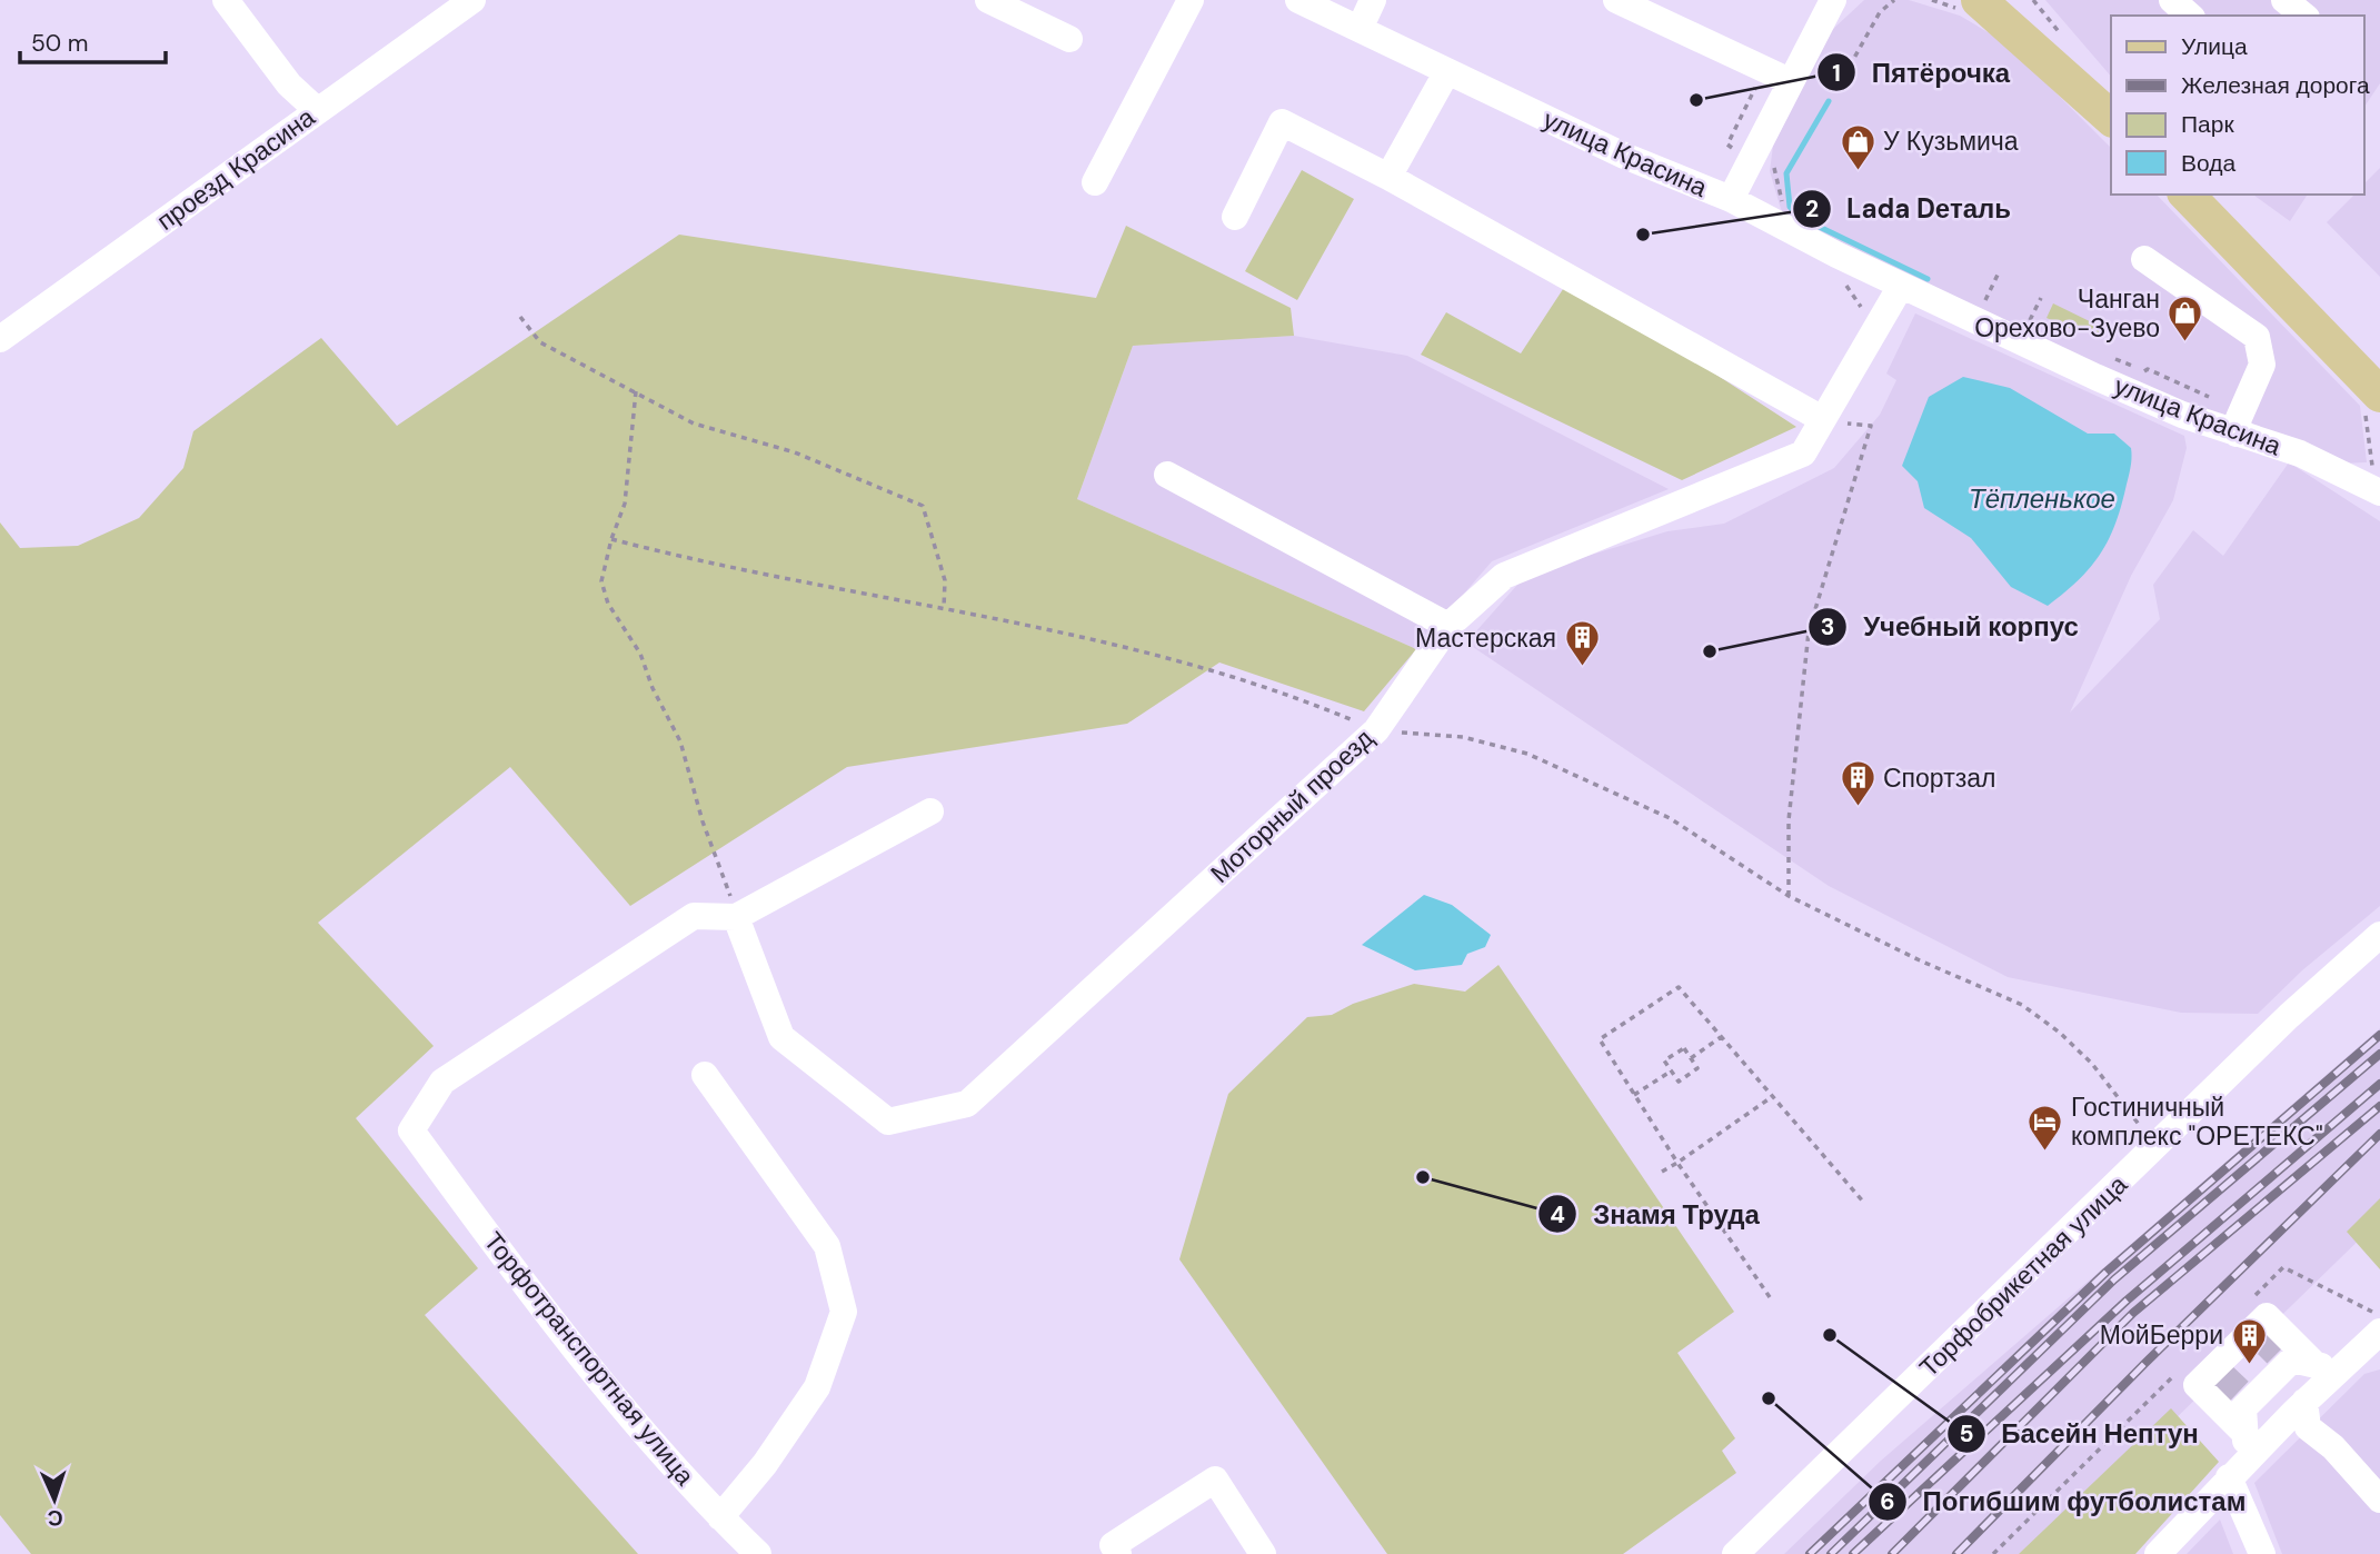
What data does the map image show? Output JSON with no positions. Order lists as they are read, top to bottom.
{
  "streets": {
    "street": [
      "улица Красина",
      "проезд Красина",
      "Моторный проезд",
      "Торфобрикетная улица",
      "Торфотранспортная улица"
    ]
  },
  "crossings": [
    ["улица Красина", "Моторный проезд"],
    ["Моторный проезд", "Торфотранспортная улица"]
  ],
  "water": ["Тёпленькое"],
  "places": {
    "other": [
      "Пятёрочка",
      "Lada Dеталь",
      "Учебный корпус",
      "Знамя Труда",
      "Басейн Нептун",
      "Погибшим футболистам"
    ],
    "shop": ["У Кузьмича", "Чанган Орехово-Зуево"],
    "building": ["Мастерская", "Спортзал", "МойБерри"],
    "hotel": ["Гостиничный комплекс \"ОРЕТЕКС\""]
  },
  "legend": [
    "Улица",
    "Железная дорога",
    "Парк",
    "Вода"
  ],
  "scale_bar": "50 m",
  "north": "bottom"
}
